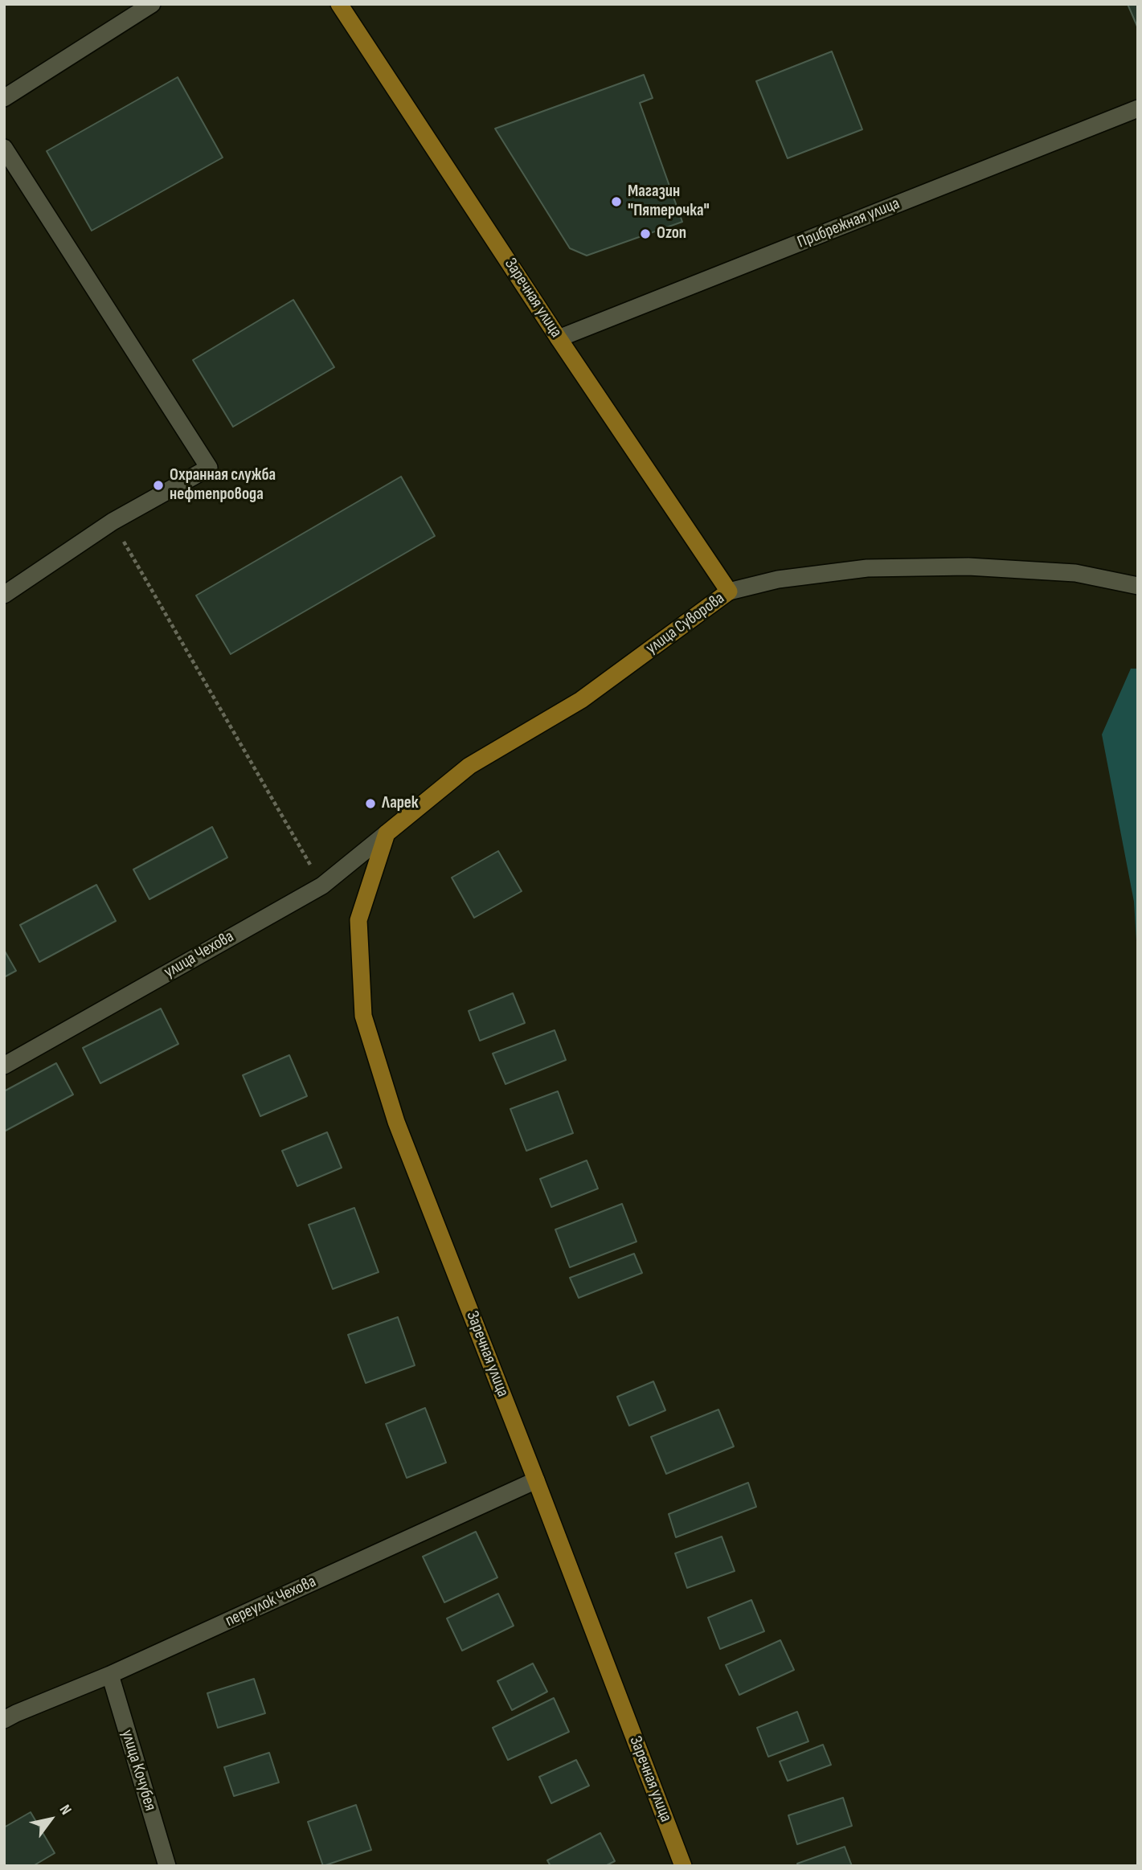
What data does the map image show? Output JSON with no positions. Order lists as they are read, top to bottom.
{
  "streets": {
    "main road": ["Заречная улица", "улица Суворова"],
    "street": [
      "Прибрежная улица",
      "улица Чехова",
      "переулок Чехова",
      "улица Кочубея"
    ]
  },
  "crossings": [
    ["Прибрежная улица", "Заречная улица"],
    ["Заречная улица", "улица Суворова"],
    ["Заречная улица", "улица Чехова"],
    ["Заречная улица", "переулок Чехова"],
    ["улица Суворова", "улица Чехова"],
    ["переулок Чехова", "улица Кочубея"]
  ],
  "places": [
    "Магазин \"Пятерочка\"",
    "Ozon",
    "Охранная служба нефтепровода",
    "Ларек"
  ],
  "north": "top right"
}
